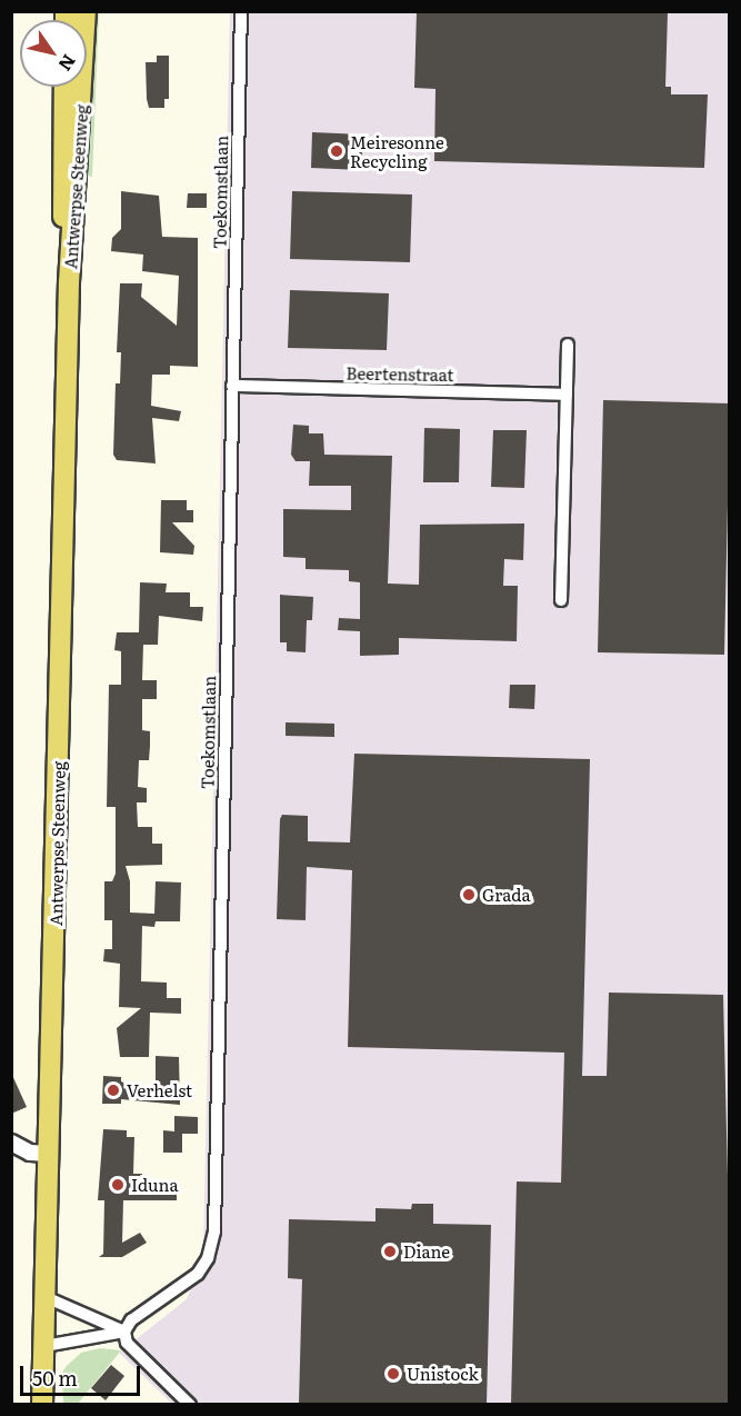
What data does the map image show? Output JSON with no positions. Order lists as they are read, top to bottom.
{
  "streets": {
    "main road": ["Antwerpse Steenweg"],
    "street": ["Toekomstlaan", "Beertenstraat"]
  },
  "crossings": [
    ["Toekomstlaan", "Beertenstraat"]
  ],
  "places": [
    "Meiresonne Recycling",
    "Grada",
    "Verhelst",
    "Iduna",
    "Diane",
    "Unistock"
  ],
  "scale_bar": "50 m",
  "north": "bottom right"
}
